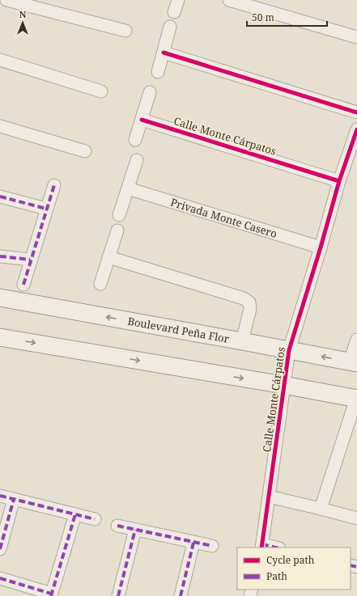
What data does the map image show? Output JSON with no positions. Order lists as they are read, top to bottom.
{
  "streets": {
    "main road": ["Boulevard Peña Flor"],
    "street": ["Calle Monte Cárpatos", "Privada Monte Casero"]
  },
  "crossings": [
    ["Calle Monte Cárpatos", "Privada Monte Casero"],
    ["Calle Monte Cárpatos", "Boulevard Peña Flor"]
  ],
  "legend": ["Cycle path", "Path"],
  "scale_bar": "50 m",
  "north": "top"
}
